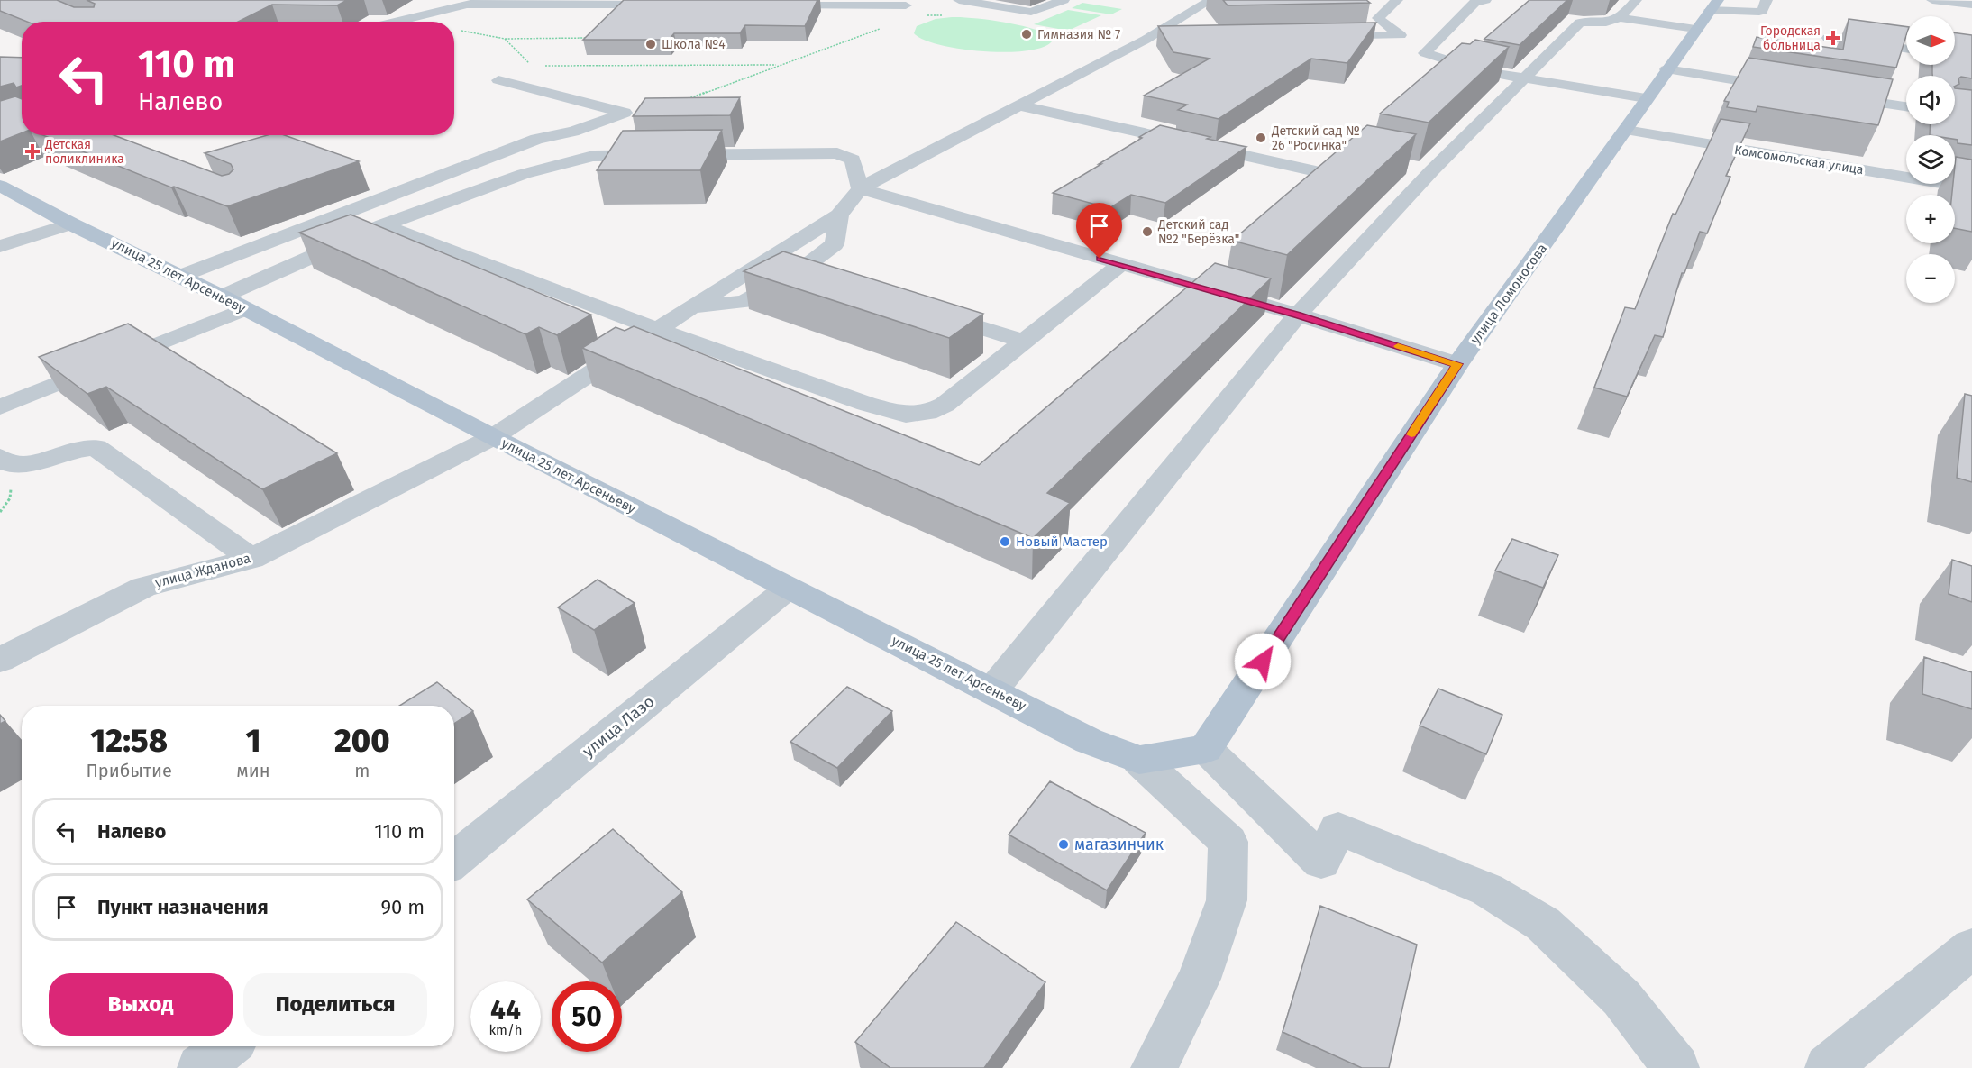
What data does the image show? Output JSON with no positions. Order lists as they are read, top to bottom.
{
  "streets": {
    "main road": ["улица 25 лет Арсеньеву", "улица Ломоносова"],
    "street": ["Комсомольская улица", "улица Жданова", "улица Лазо"]
  },
  "crossings": [
    ["Комсомольская улица", "улица Ломоносова"],
    ["улица 25 лет Арсеньеву", "улица Жданова"],
    ["улица 25 лет Арсеньеву", "улица Лазо"]
  ],
  "places": {
    "other": [
      "Гимназия № 7",
      "Школа №4",
      "Детский сад № 26 \"Росинка\"",
      "Детский сад №2 \"Берёзка\"",
      "Новый Мастер",
      "магазинчик"
    ],
    "health": ["Городская больница", "Детская поликлиника"]
  },
  "north": "right",
  "page": {
    "map_buttons": ["+", "−"],
    "turn": ["110 m", "Налево"],
    "eta": [
      "12:58",
      "Прибытие",
      "1",
      "мин",
      "200",
      "m"
    ],
    "list": [
      {
        "name": "Налево",
        "value": "110 m"
      },
      {
        "name": "Пункт назначения",
        "value": "90 m"
      }
    ],
    "buttons": ["Выход", "Поделиться"],
    "speed": "44 km/h",
    "limit": "50"
  }
}
